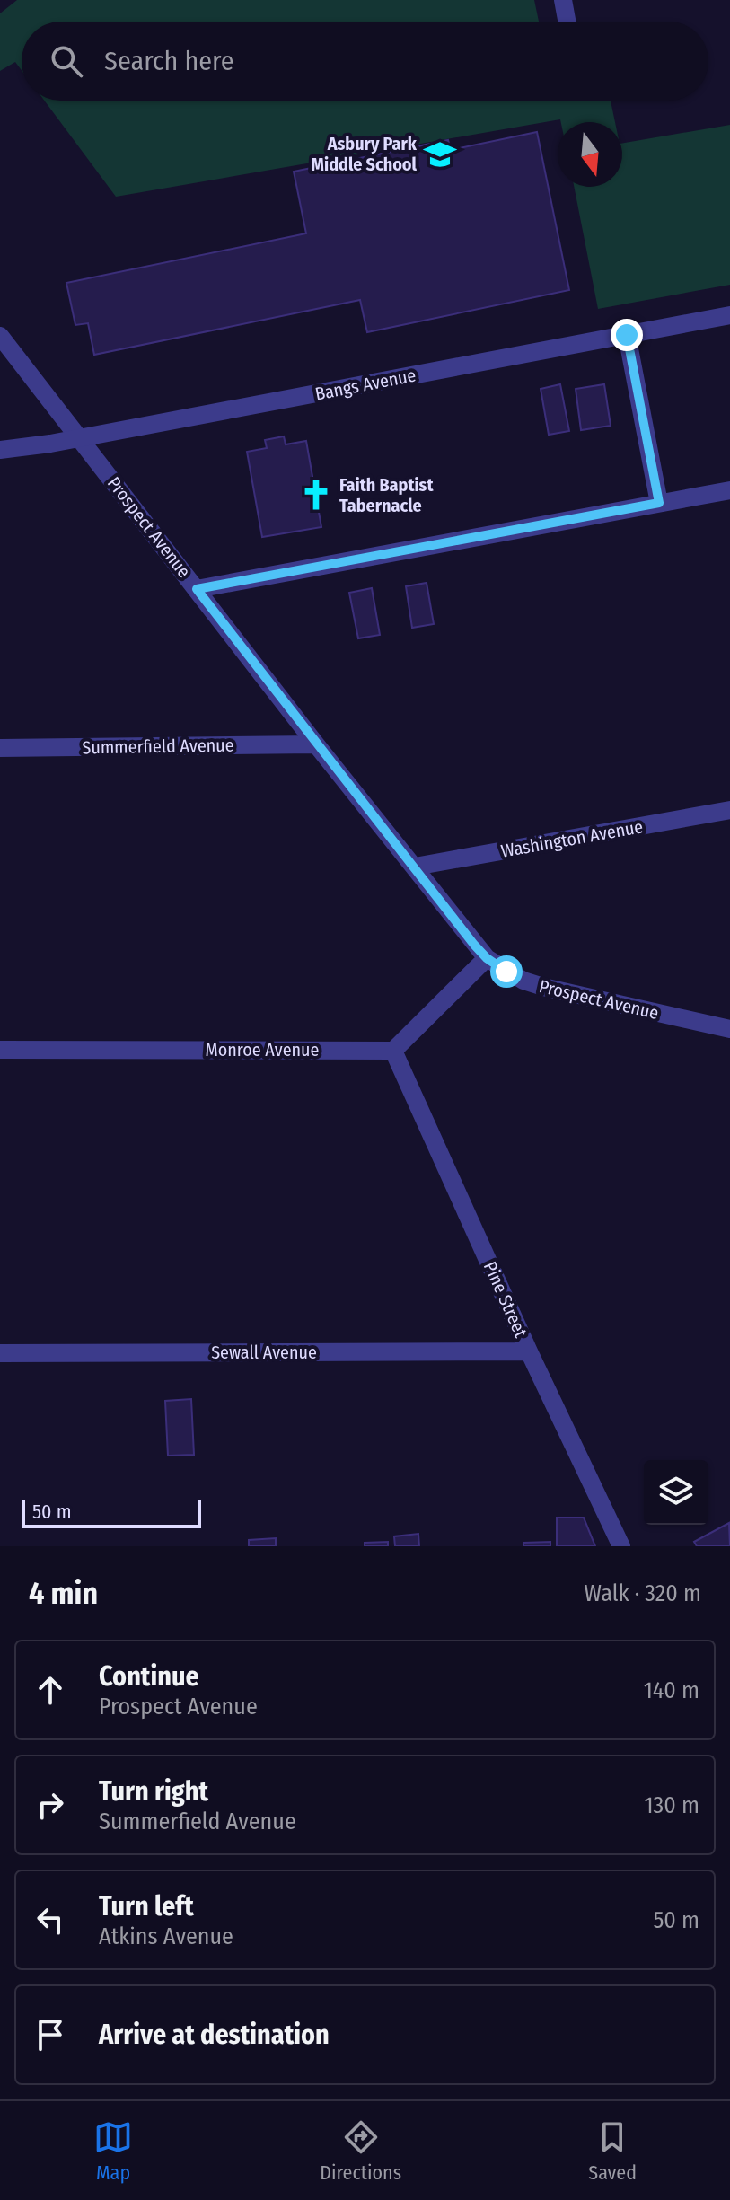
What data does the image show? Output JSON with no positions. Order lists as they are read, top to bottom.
{
  "streets": {
    "street": [
      "Bangs Avenue",
      "Prospect Avenue",
      "Summerfield Avenue",
      "Washington Avenue",
      "Monroe Avenue",
      "Pine Street",
      "Sewall Avenue"
    ]
  },
  "crossings": [
    ["Bangs Avenue", "Prospect Avenue"],
    ["Prospect Avenue", "Summerfield Avenue"],
    ["Prospect Avenue", "Washington Avenue"],
    ["Monroe Avenue", "Pine Street"],
    ["Pine Street", "Sewall Avenue"]
  ],
  "places": {
    "school or university": ["Asbury Park Middle School"],
    "church": ["Faith Baptist Tabernacle"]
  },
  "scale_bar": "50 m",
  "north": "bottom",
  "page": {
    "search": "Search here",
    "scale": "50 m",
    "heading": ["4 min", "Walk · 320 m"],
    "list": [
      ["Continue", "Prospect Avenue", "140 m"],
      ["Turn right", "Summerfield Avenue", "130 m"],
      ["Turn left", "Atkins Avenue", "50 m"],
      "Arrive at destination"
    ],
    "nav": ["Map", "Directions", "Saved"]
  }
}
